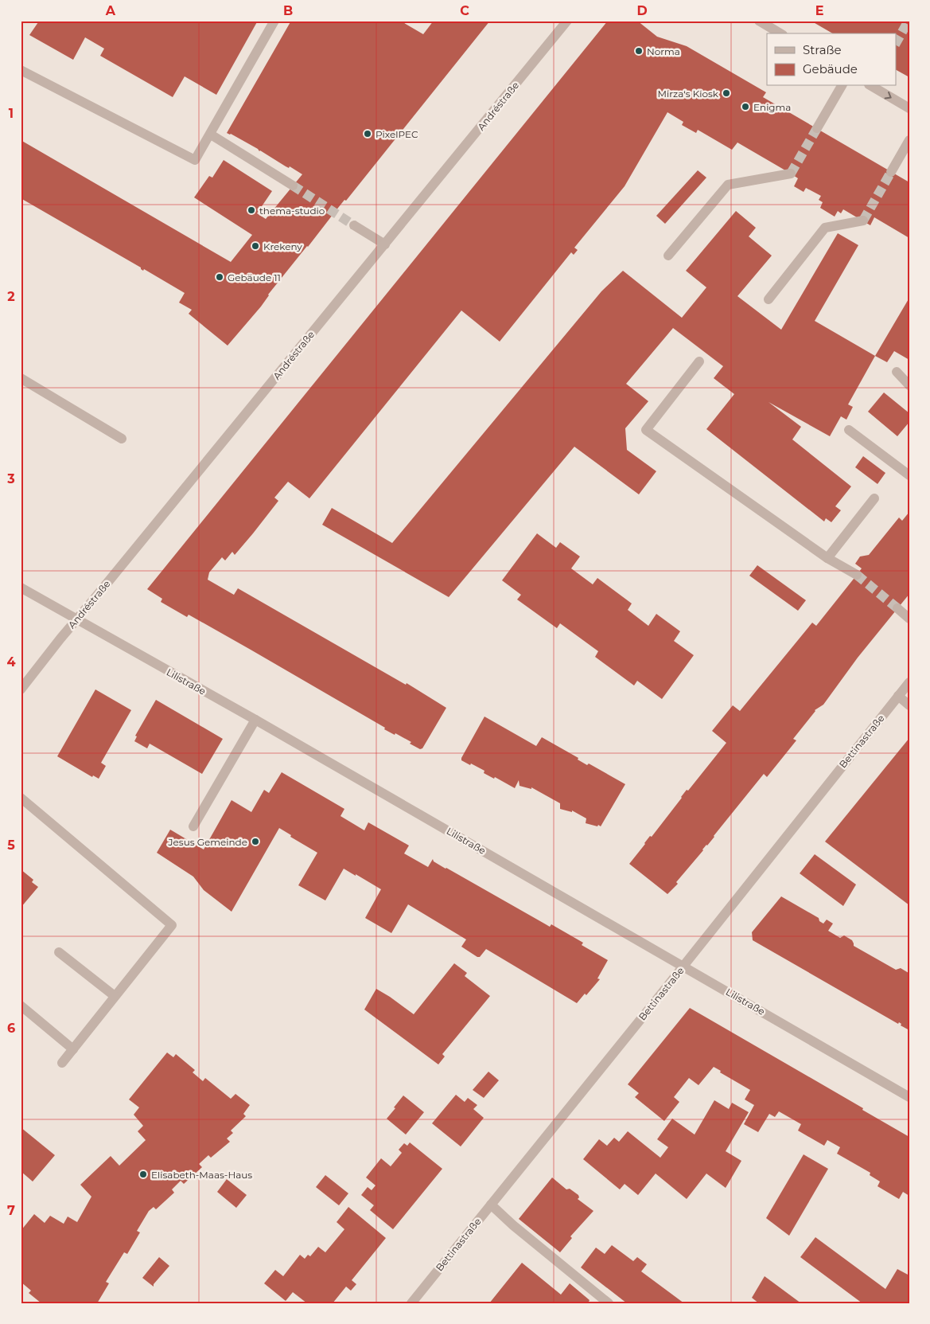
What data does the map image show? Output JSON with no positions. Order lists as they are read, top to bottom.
{
  "streets": {
    "street": ["Andréstraße", "Lilistraße", "Bettinastraße"]
  },
  "crossings": [
    ["Andréstraße", "Lilistraße"],
    ["Lilistraße", "Bettinastraße"]
  ],
  "places": [
    "Norma",
    "Mirza‘s Kiosk",
    "Enigma",
    "PixelPEC",
    "thema-studio",
    "Krekeny",
    "Gebäude 11",
    "Jesus Gemeinde",
    "Elisabeth-Maas-Haus"
  ],
  "legend": ["Straße", "Gebäude"],
  "grid": {
    "columns": [
      "A",
      "B",
      "C",
      "D",
      "E"
    ],
    "rows": [
      "1",
      "2",
      "3",
      "4",
      "5",
      "6",
      "7"
    ]
  }
}
